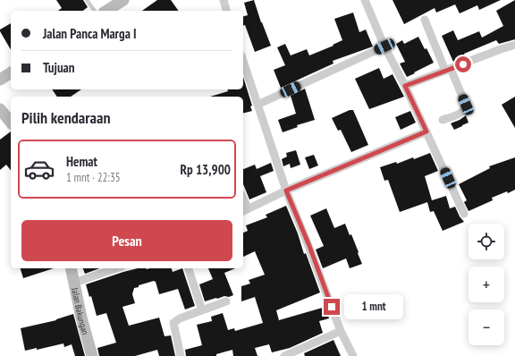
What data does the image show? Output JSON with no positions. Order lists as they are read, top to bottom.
{
  "streets": {
    "main road": ["Jalan Bakungan"]
  },
  "page": {
    "banner": ["Jalan Panca Marga I", "Tujuan"],
    "heading": "Pilih kendaraan",
    "list": [
      {
        "name": "Hemat",
        "note": "1 mnt · 22:35",
        "value": "Rp 13,900"
      }
    ],
    "buttons": "Pesan",
    "map_buttons": ["+", "−"],
    "bubble": "1 mnt"
  }
}
